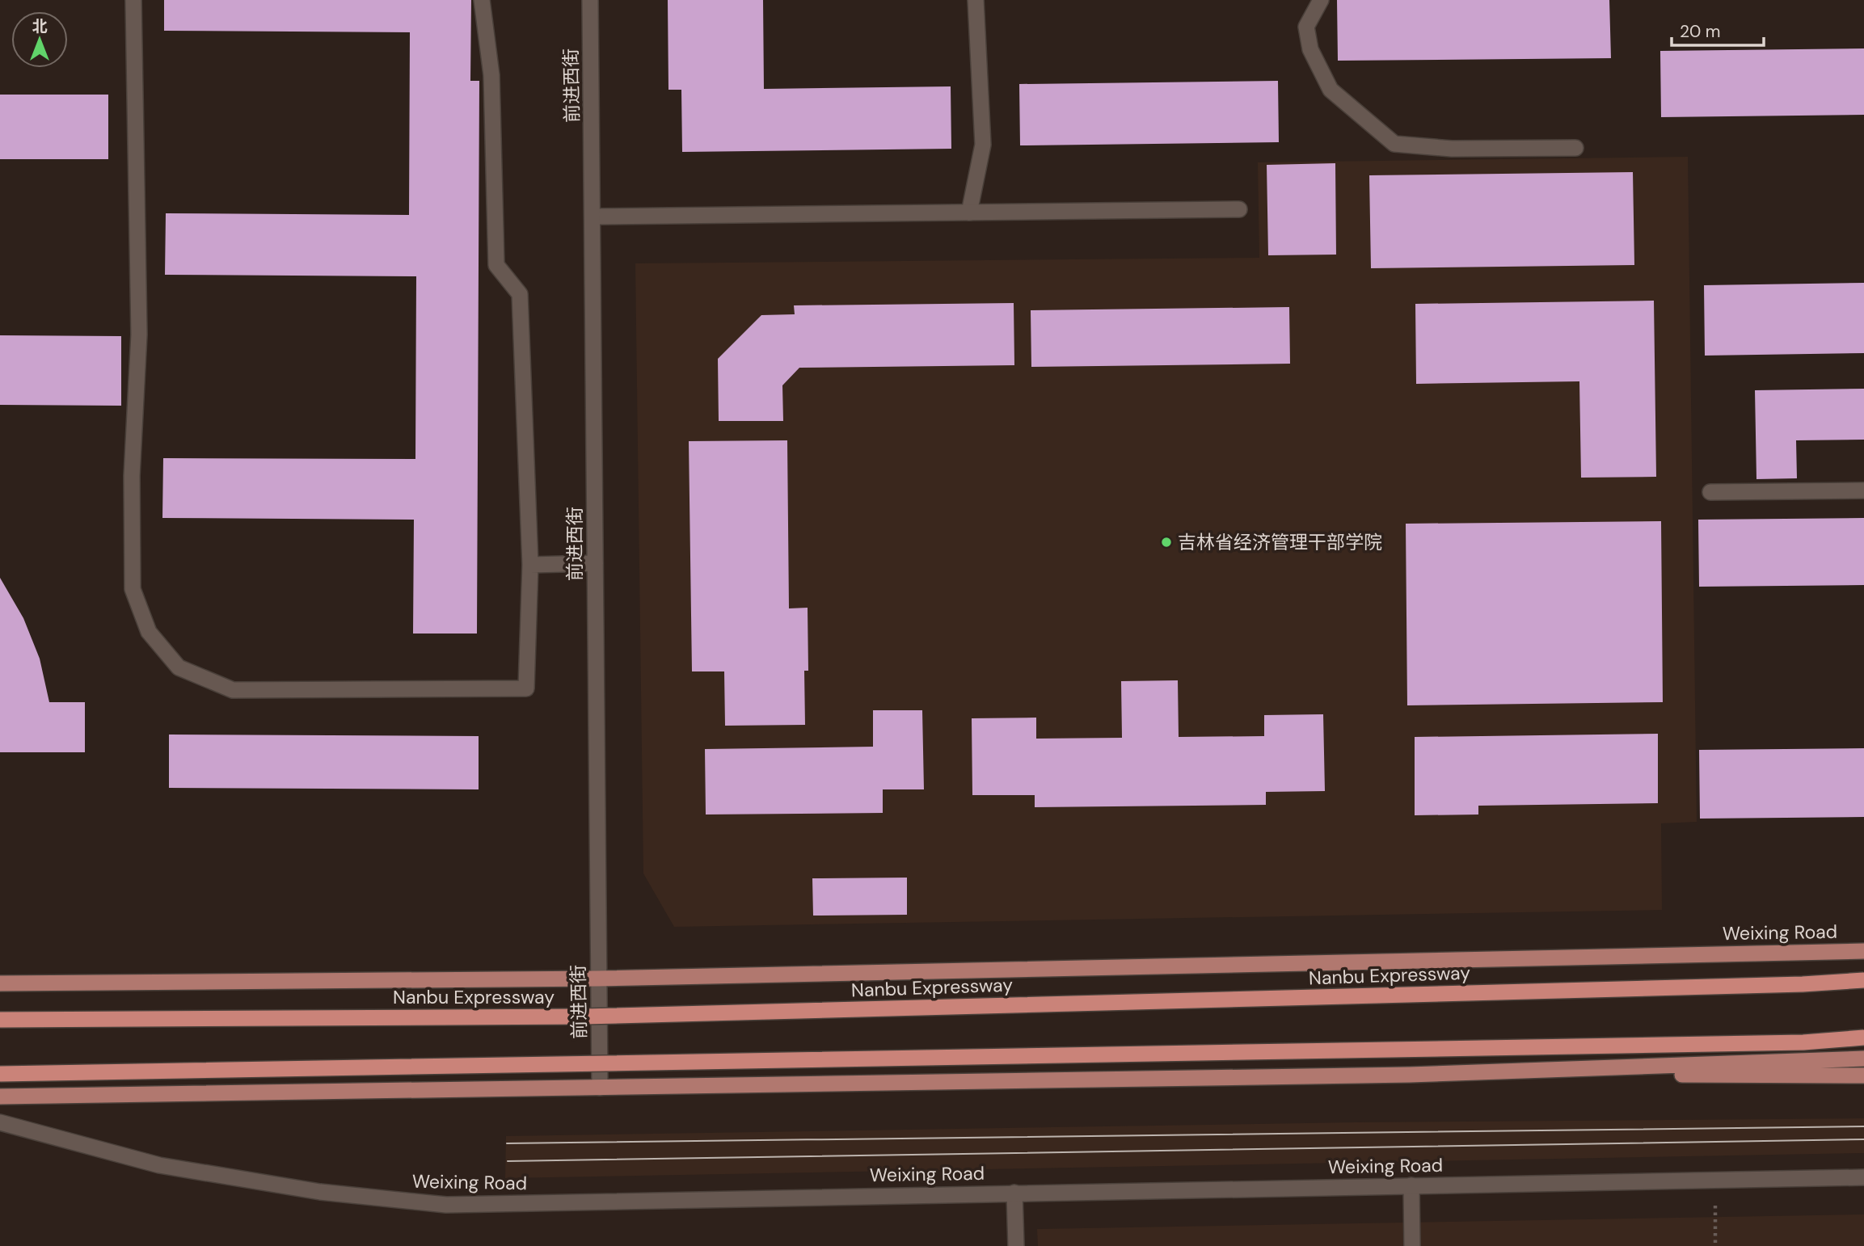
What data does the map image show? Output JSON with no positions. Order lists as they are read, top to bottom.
{
  "streets": {
    "highway": ["Nanbu Expressway"],
    "main road": ["前进西街", "Weixing Road"]
  },
  "crossings": [
    ["前进西街", "Weixing Road"]
  ],
  "places": ["吉林省经济管理干部学院"],
  "scale_bar": "20 m",
  "north": "top"
}
